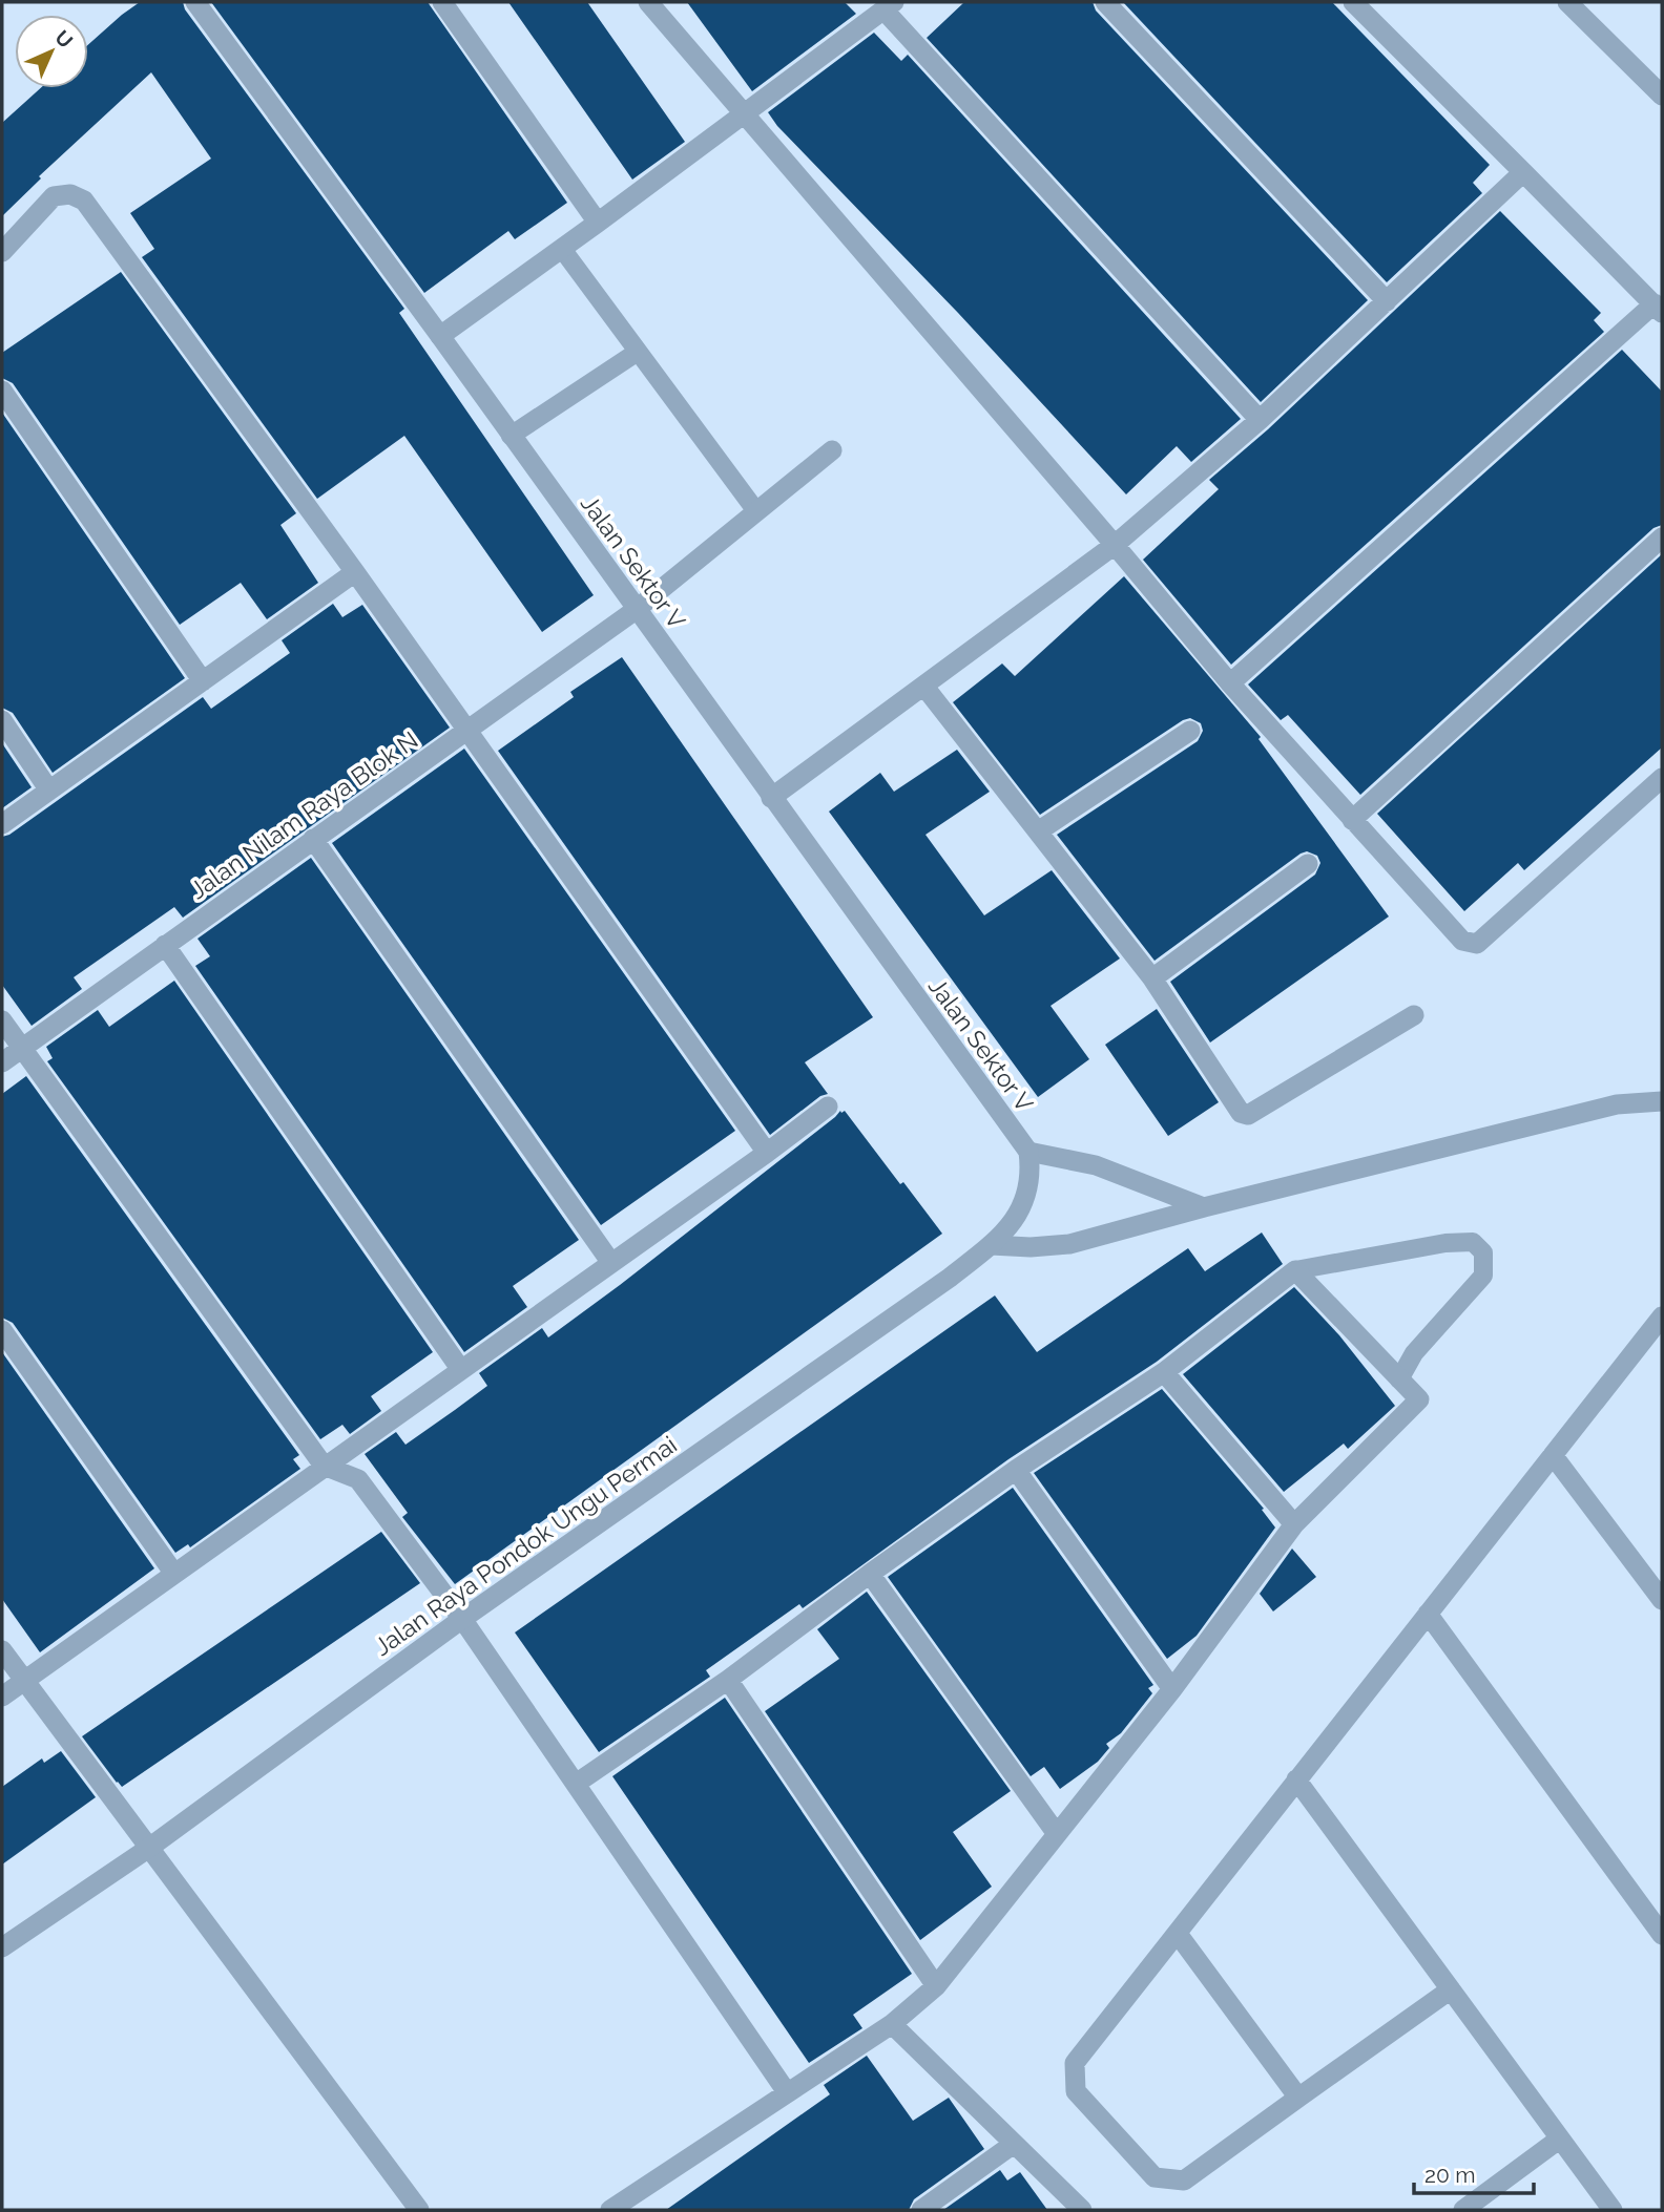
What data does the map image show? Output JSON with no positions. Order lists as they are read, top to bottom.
{
  "streets": {
    "street": ["Jalan Sektor V", "Jalan Nilam Raya Blok N", "Jalan Raya Pondok Ungu Permai"]
  },
  "crossings": [
    ["Jalan Sektor V", "Jalan Nilam Raya Blok N"],
    ["Jalan Sektor V", "Jalan Raya Pondok Ungu Permai"]
  ],
  "scale_bar": "20 m",
  "north": "top right"
}
